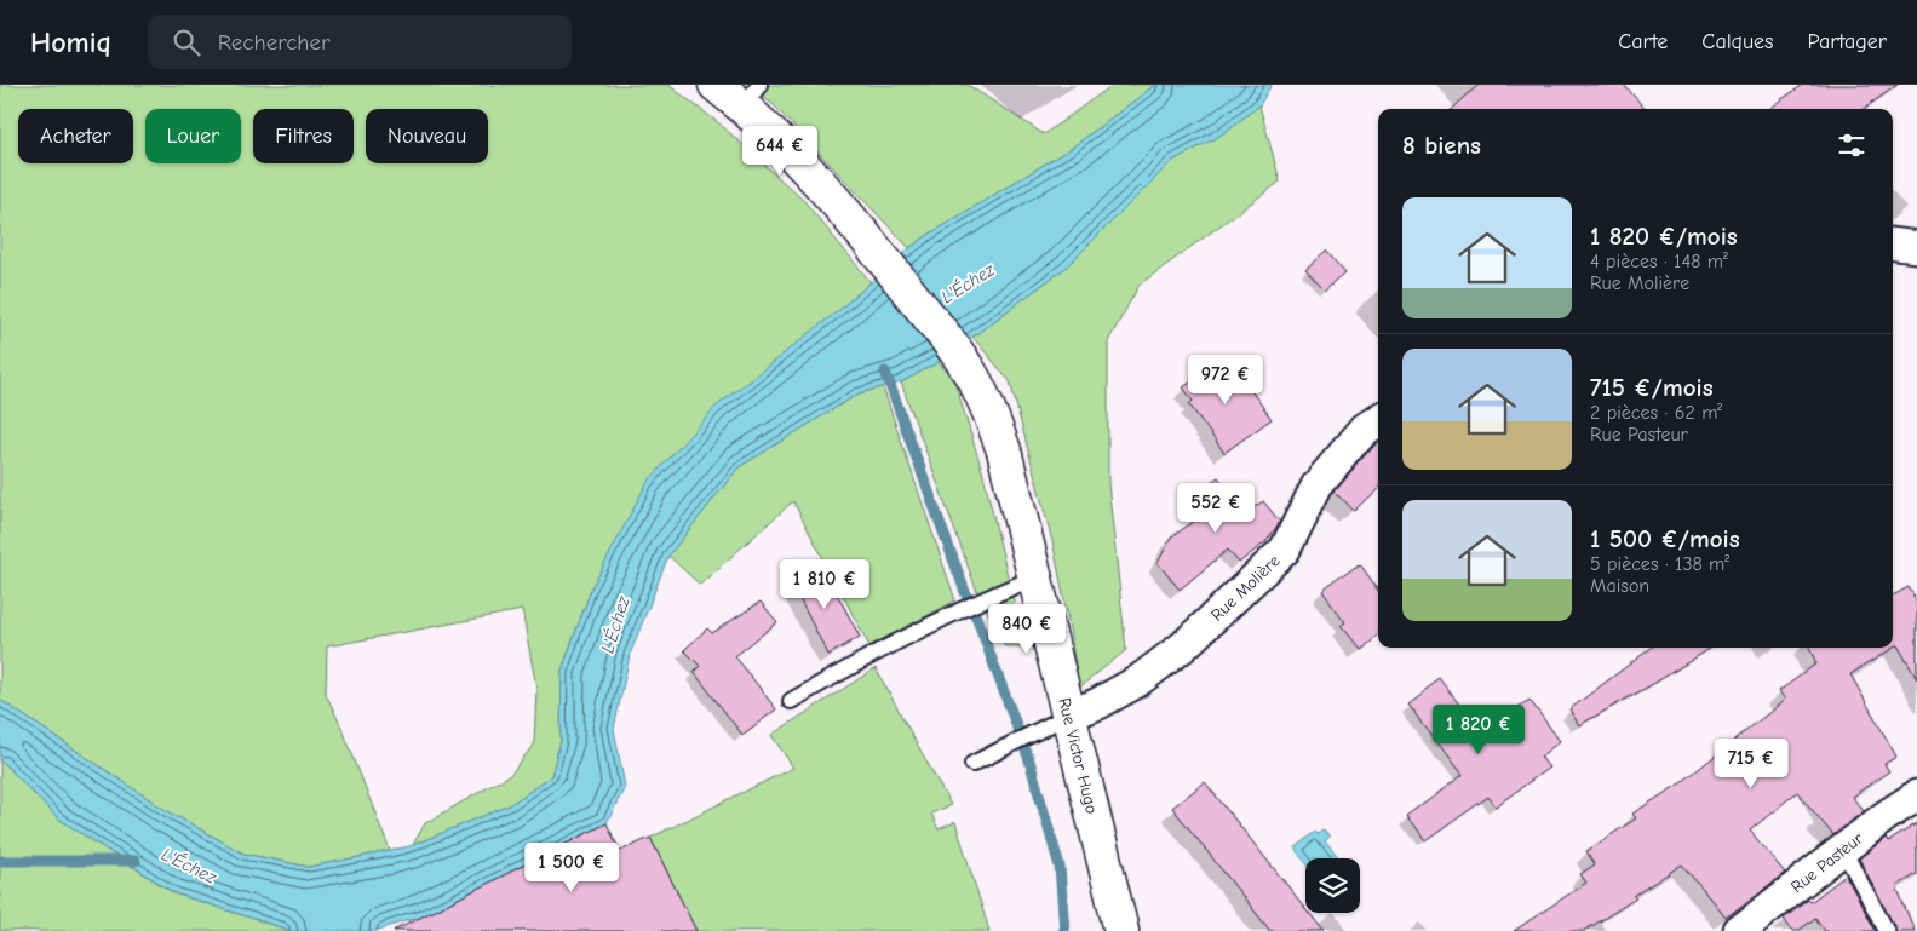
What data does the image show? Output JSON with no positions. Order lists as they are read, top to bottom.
{
  "streets": {
    "main road": ["Rue Victor Hugo"],
    "street": ["Rue Molière", "Rue Pasteur"]
  },
  "crossings": [
    ["Rue Molière", "Rue Victor Hugo"]
  ],
  "water": ["L'Échez"],
  "page": {
    "header": "Homiq",
    "search": "Rechercher",
    "nav": ["Carte", "Calques", "Partager"],
    "chip": [
      "Acheter",
      "Louer",
      "Filtres",
      "Nouveau"
    ],
    "heading": "8 biens",
    "price": [
      "644 €",
      "972 €",
      "552 €",
      "1 810 €",
      "840 €",
      "1 820 €",
      "715 €",
      "1 500 €"
    ],
    "list": [
      {
        "name": "1 820 €/mois",
        "note": "4 pièces · 148 m² · Rue Molière"
      },
      {
        "name": "715 €/mois",
        "note": "2 pièces · 62 m² · Rue Pasteur"
      },
      {
        "name": "1 500 €/mois",
        "note": "5 pièces · 138 m² · Maison"
      }
    ]
  }
}
